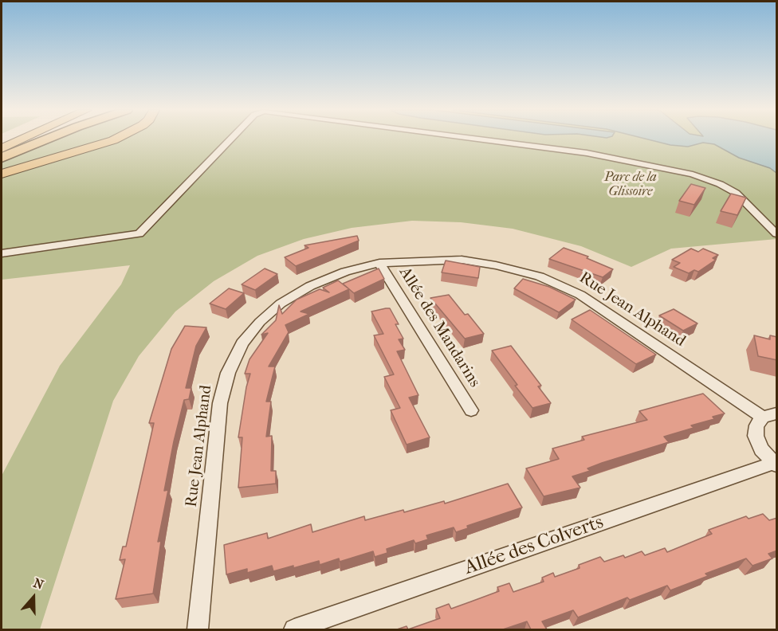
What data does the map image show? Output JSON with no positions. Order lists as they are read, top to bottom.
{
  "streets": {
    "street": ["Rue Jean Alphand", "Allée des Mandarins", "Allée des Colverts"]
  },
  "crossings": [
    ["Rue Jean Alphand", "Allée des Mandarins"]
  ],
  "parks": ["Parc de la Glissoire"],
  "north": "top"
}
